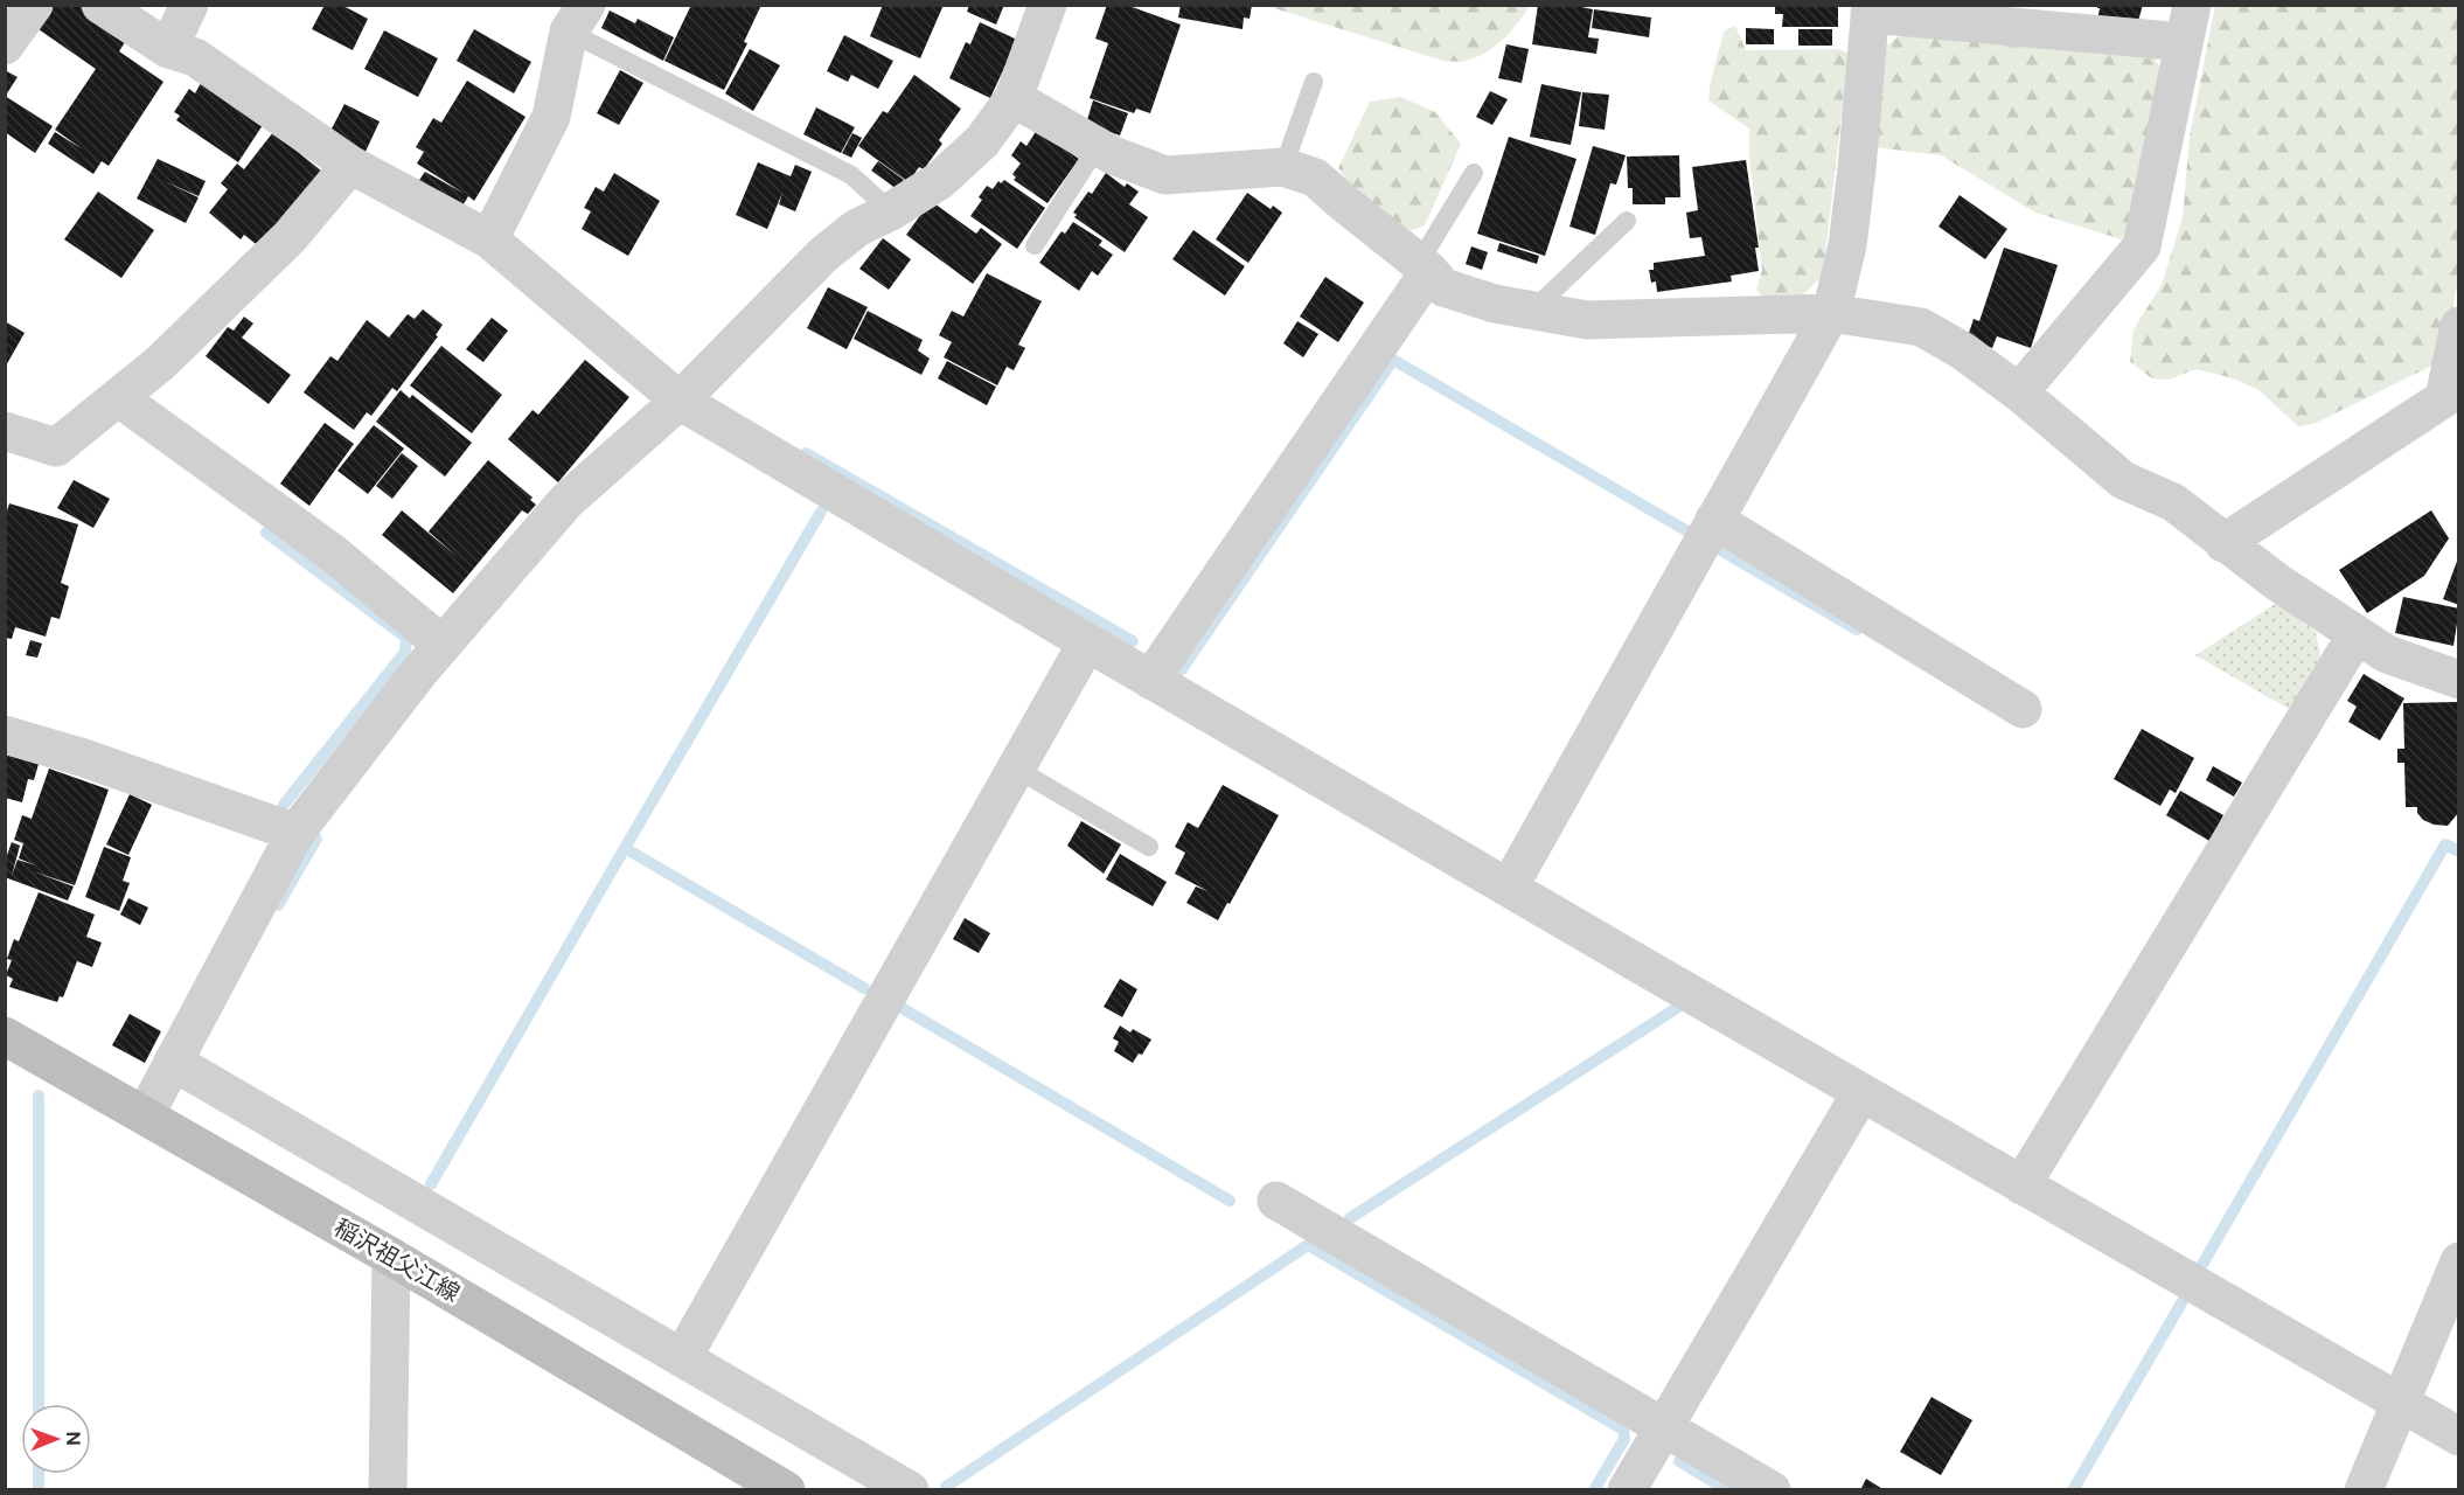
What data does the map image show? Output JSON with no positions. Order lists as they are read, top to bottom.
{
  "streets": {
    "main road": ["稲沢祖父江線"]
  },
  "north": "right"
}
